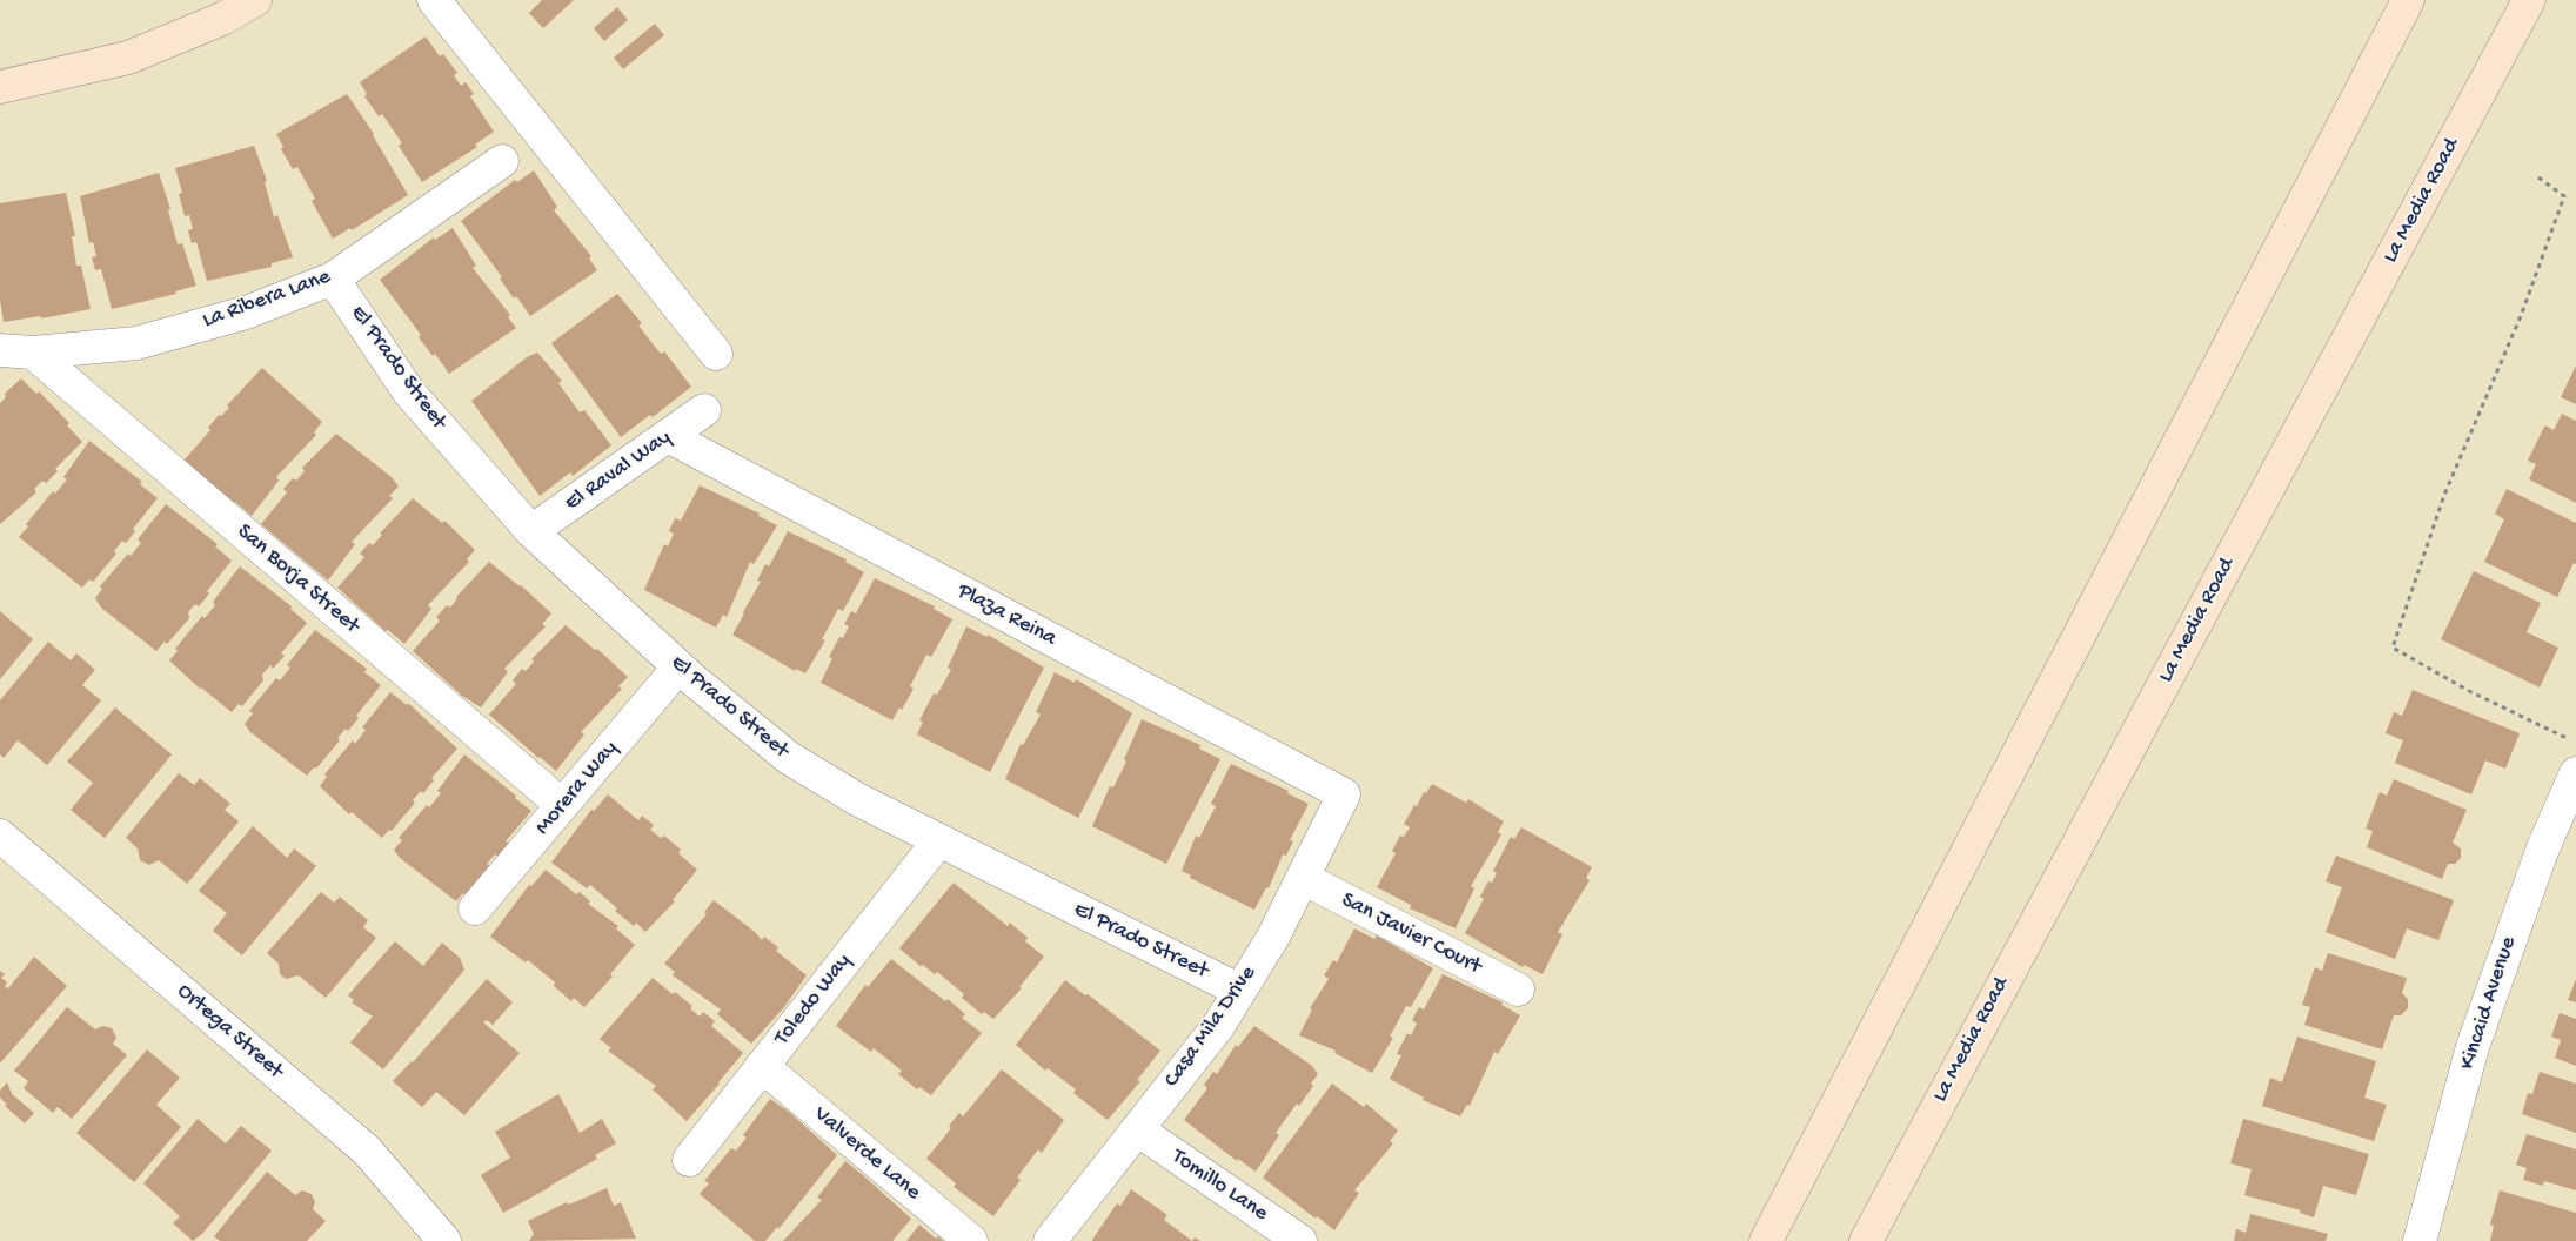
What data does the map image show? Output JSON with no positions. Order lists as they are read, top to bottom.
{
  "streets": {
    "main road": ["La Media Road"],
    "street": [
      "La Ribera Lane",
      "El Prado Street",
      "El Raval Way",
      "San Borja Street",
      "Plaza Reina",
      "Morera Way",
      "San Javier Court",
      "Toledo Way",
      "Kincaid Avenue",
      "Casa Mila Drive",
      "Ortega Street",
      "Valverde Lane",
      "Tomillo Lane"
    ]
  },
  "crossings": [
    ["La Ribera Lane", "El Prado Street"],
    ["La Ribera Lane", "San Borja Street"],
    ["El Prado Street", "El Raval Way"],
    ["El Prado Street", "Morera Way"],
    ["El Prado Street", "Toledo Way"],
    ["El Prado Street", "Casa Mila Drive"],
    ["El Raval Way", "Plaza Reina"],
    ["San Borja Street", "Morera Way"],
    ["Plaza Reina", "Casa Mila Drive"],
    ["San Javier Court", "Casa Mila Drive"],
    ["Toledo Way", "Valverde Lane"],
    ["Casa Mila Drive", "Tomillo Lane"]
  ]
}
